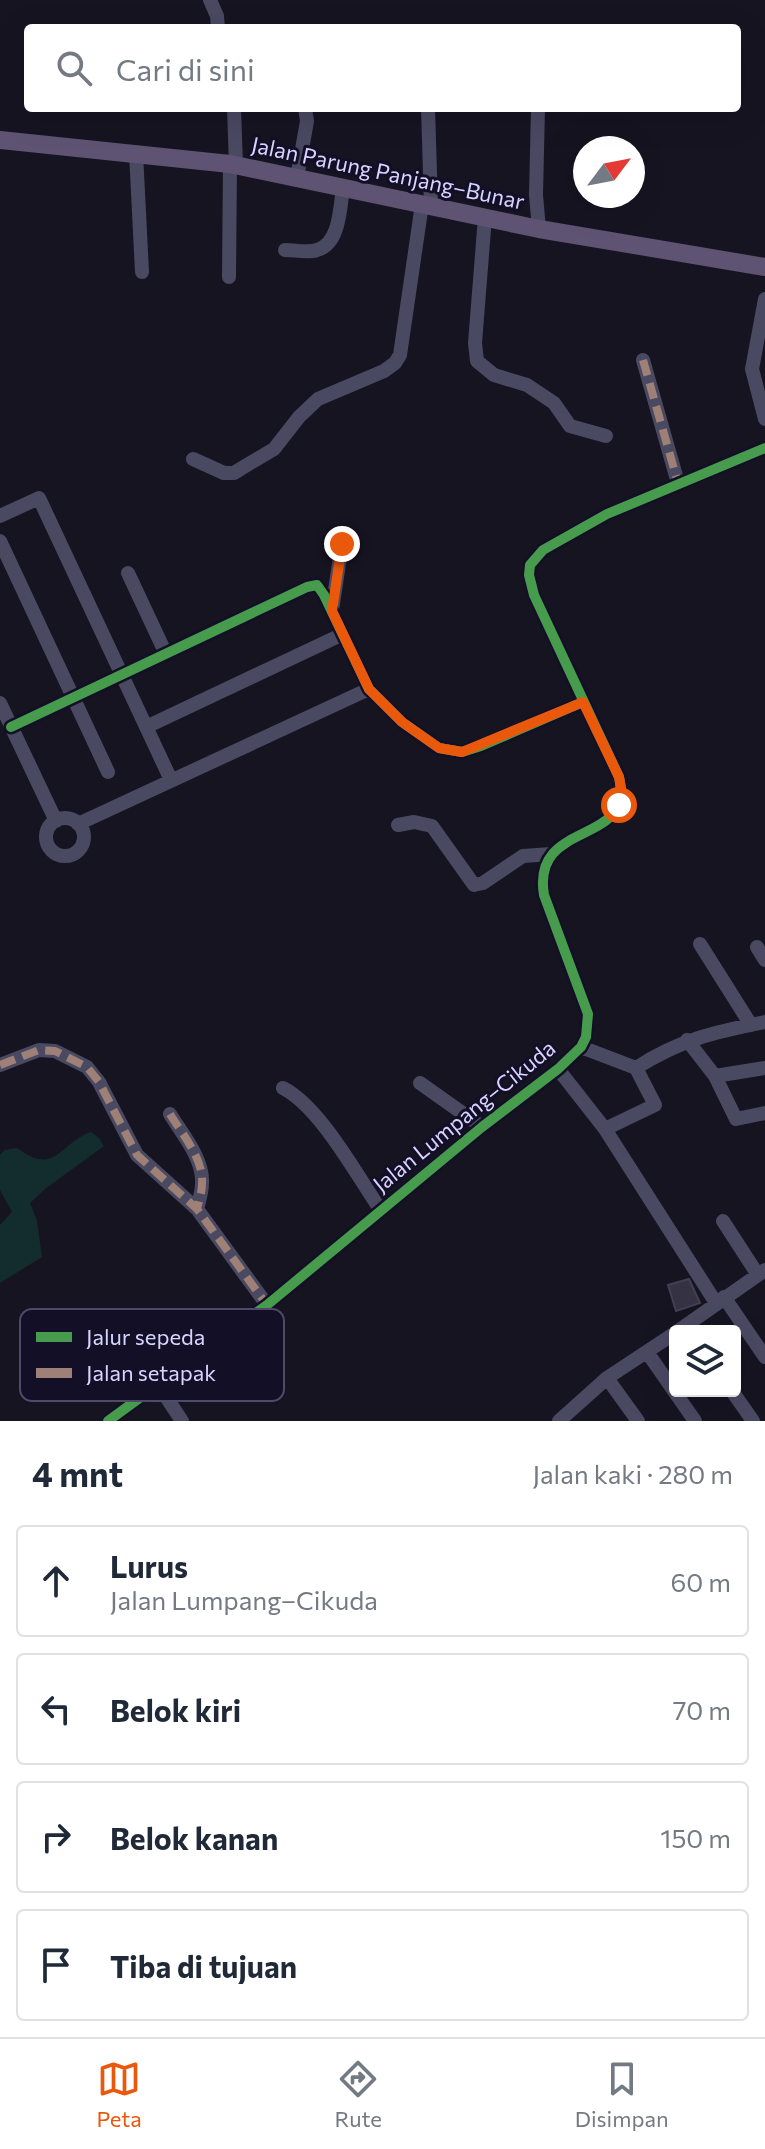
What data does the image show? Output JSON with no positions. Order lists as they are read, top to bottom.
{
  "streets": {
    "main road": ["Jalan Parung Panjang–Bunar"],
    "street": ["Jalan Lumpang–Cikuda"]
  },
  "legend": ["Jalur sepeda", "Jalan setapak"],
  "north": "top right",
  "page": {
    "search": "Cari di sini",
    "heading": ["4 mnt", "Jalan kaki · 280 m"],
    "list": [
      ["Lurus", "Jalan Lumpang–Cikuda", "60 m"],
      ["Belok kiri", "70 m"],
      ["Belok kanan", "150 m"],
      "Tiba di tujuan"
    ],
    "nav": ["Peta", "Rute", "Disimpan"]
  }
}
